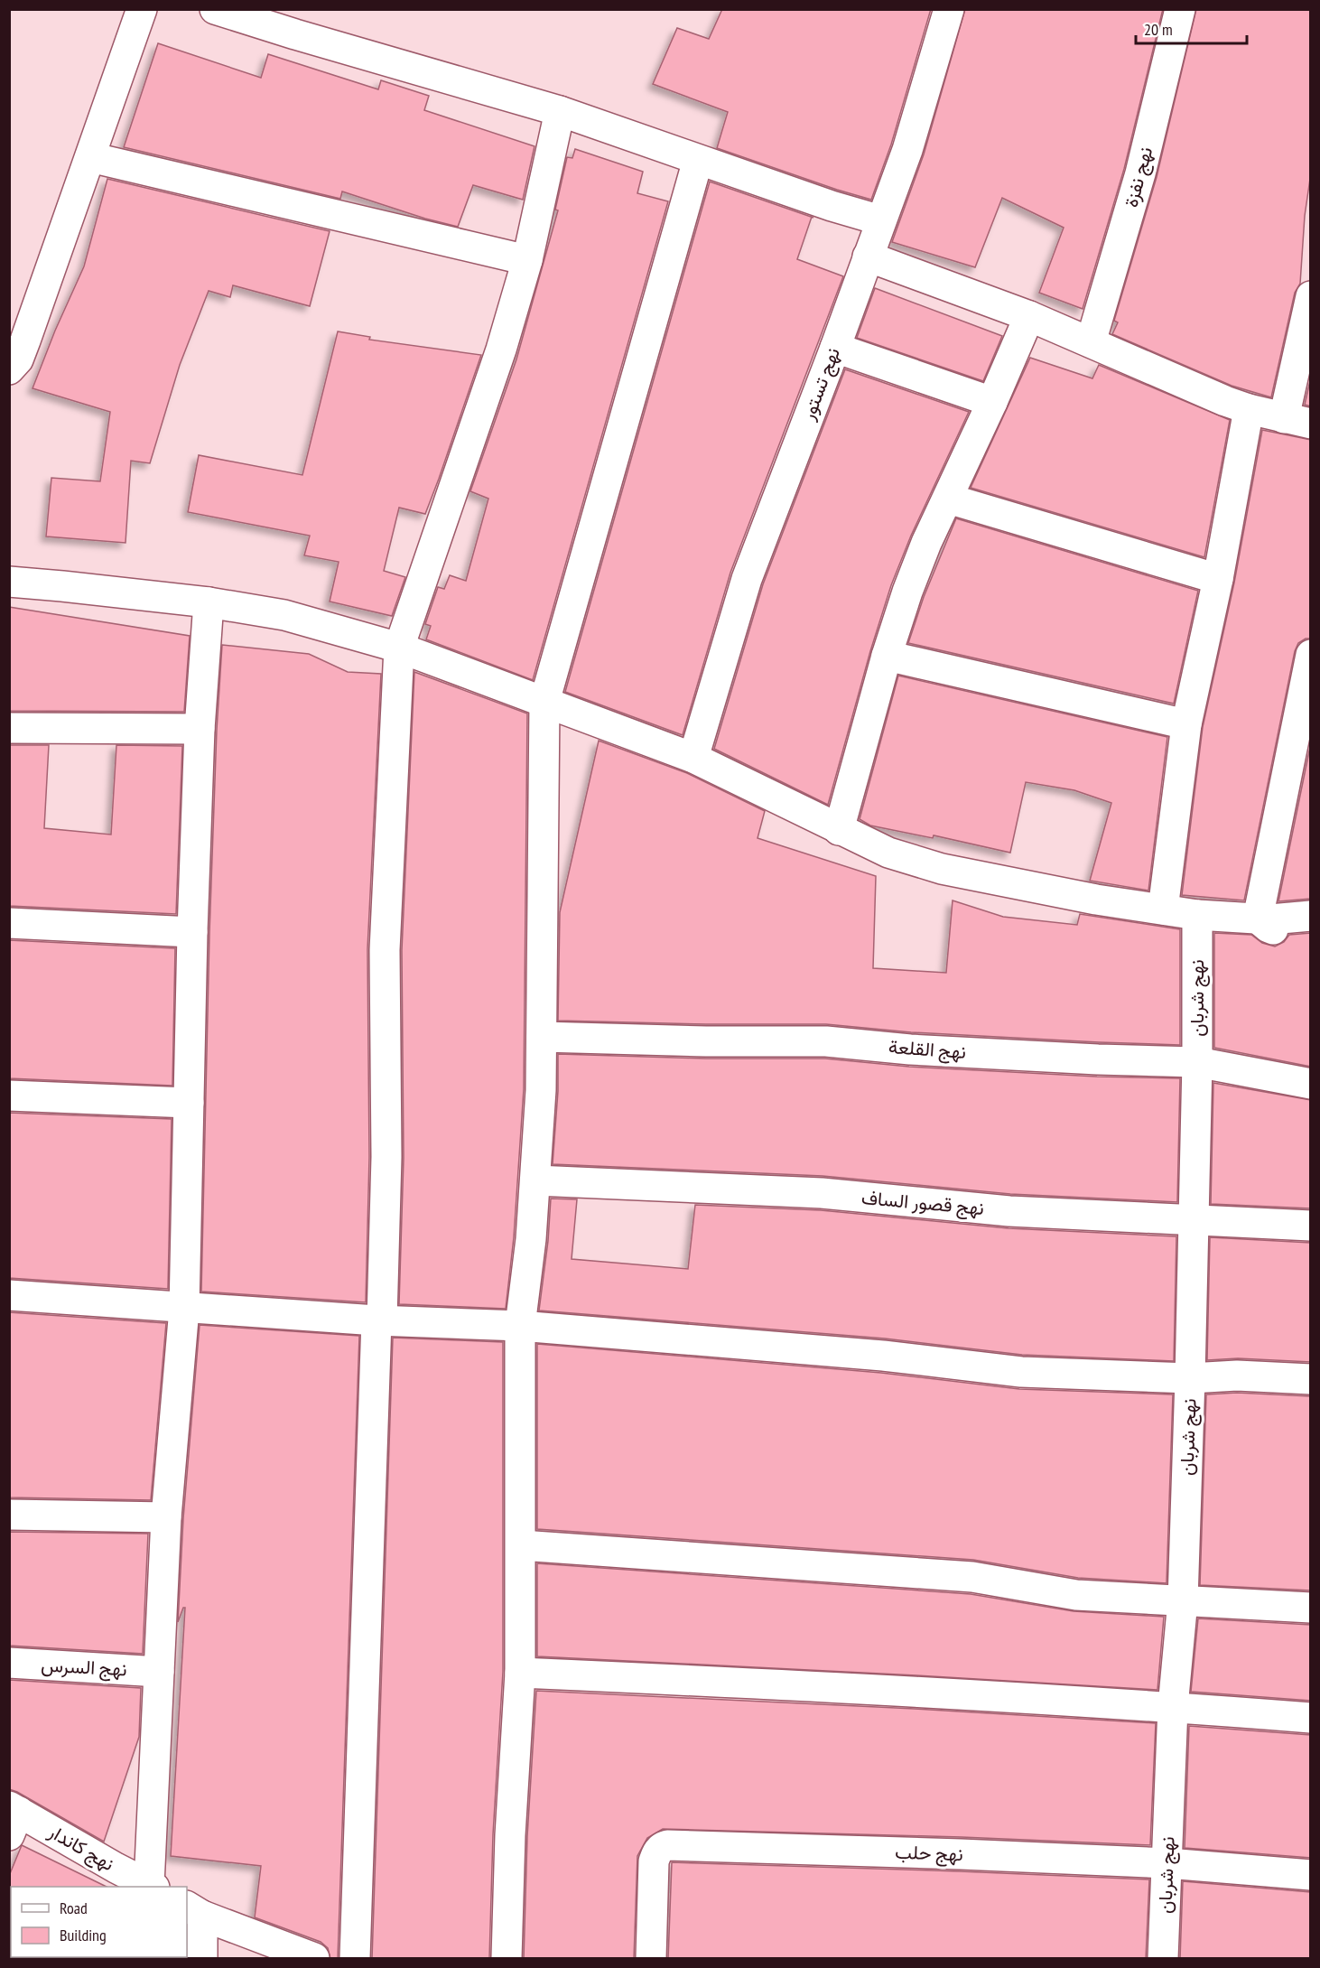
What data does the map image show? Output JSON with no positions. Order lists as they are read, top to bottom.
{
  "streets": {
    "street": [
      "نهج نفزة",
      "نهج تستور",
      "نهج شربان",
      "نهج القلعة",
      "نهج قصور الساف",
      "نهج السرس",
      "نهج كاندار",
      "نهج حلب"
    ]
  },
  "crossings": [
    ["نهج شربان", "نهج القلعة"],
    ["نهج شربان", "نهج قصور الساف"],
    ["نهج شربان", "نهج حلب"]
  ],
  "legend": ["Road", "Building"],
  "scale_bar": "20 m"
}
